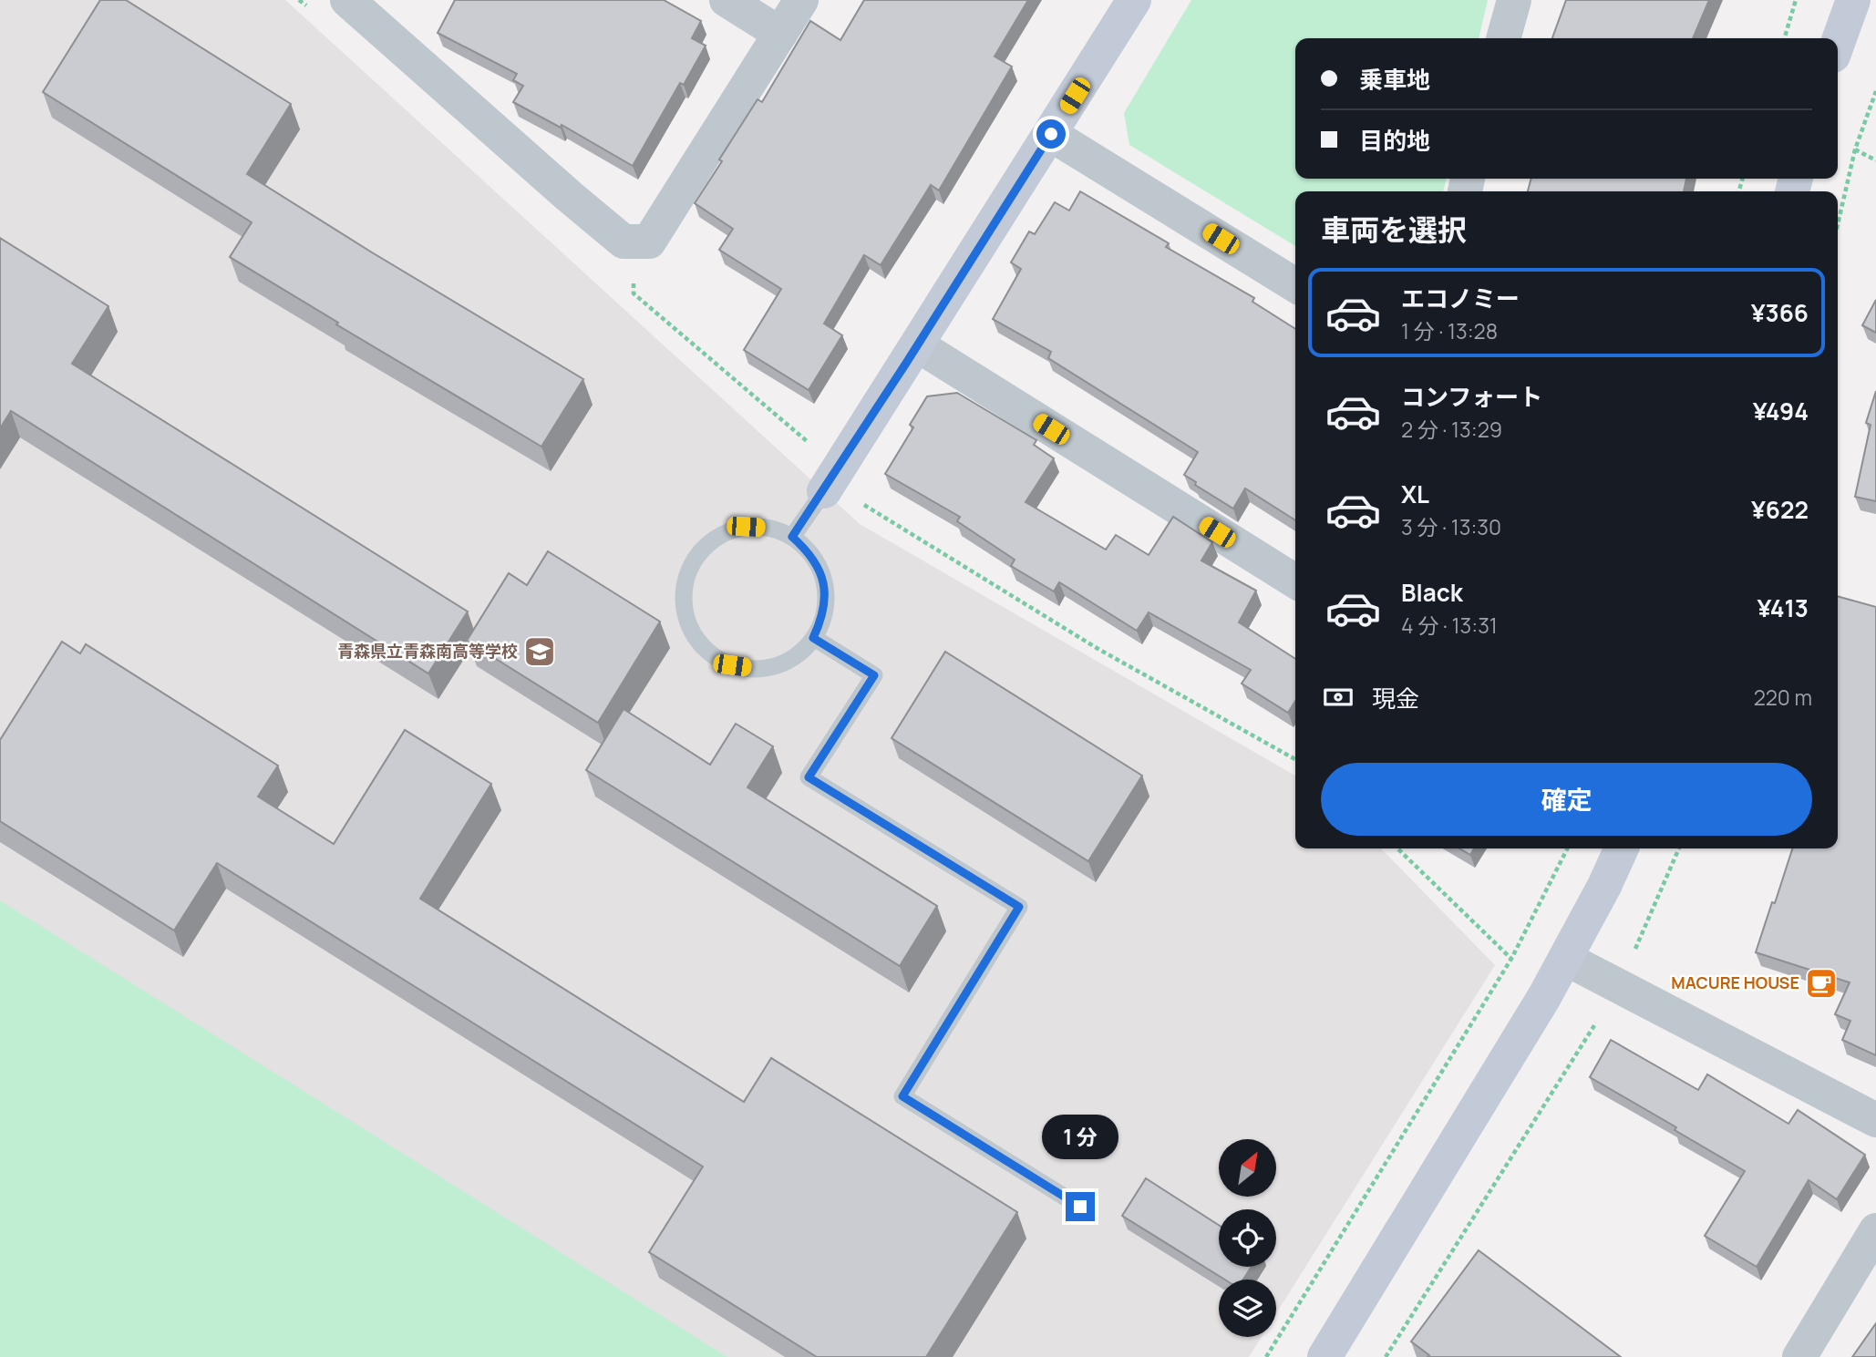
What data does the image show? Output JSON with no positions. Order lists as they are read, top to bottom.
{
  "places": {
    "school or university": ["青森県立青森南高等学校"],
    "cafe": ["MACURE HOUSE"]
  },
  "north": "top right",
  "page": {
    "banner": ["乗車地", "目的地"],
    "heading": "車両を選択",
    "list": [
      {
        "name": "エコノミー",
        "note": "1 分 · 13:28",
        "value": "¥366"
      },
      {
        "name": "コンフォート",
        "note": "2 分 · 13:29",
        "value": "¥494"
      },
      {
        "name": "XL",
        "note": "3 分 · 13:30",
        "value": "¥622"
      },
      {
        "name": "Black",
        "note": "4 分 · 13:31",
        "value": "¥413"
      }
    ],
    "pay": ["現金", "220 m"],
    "buttons": "確定",
    "bubble": "1 分"
  }
}
